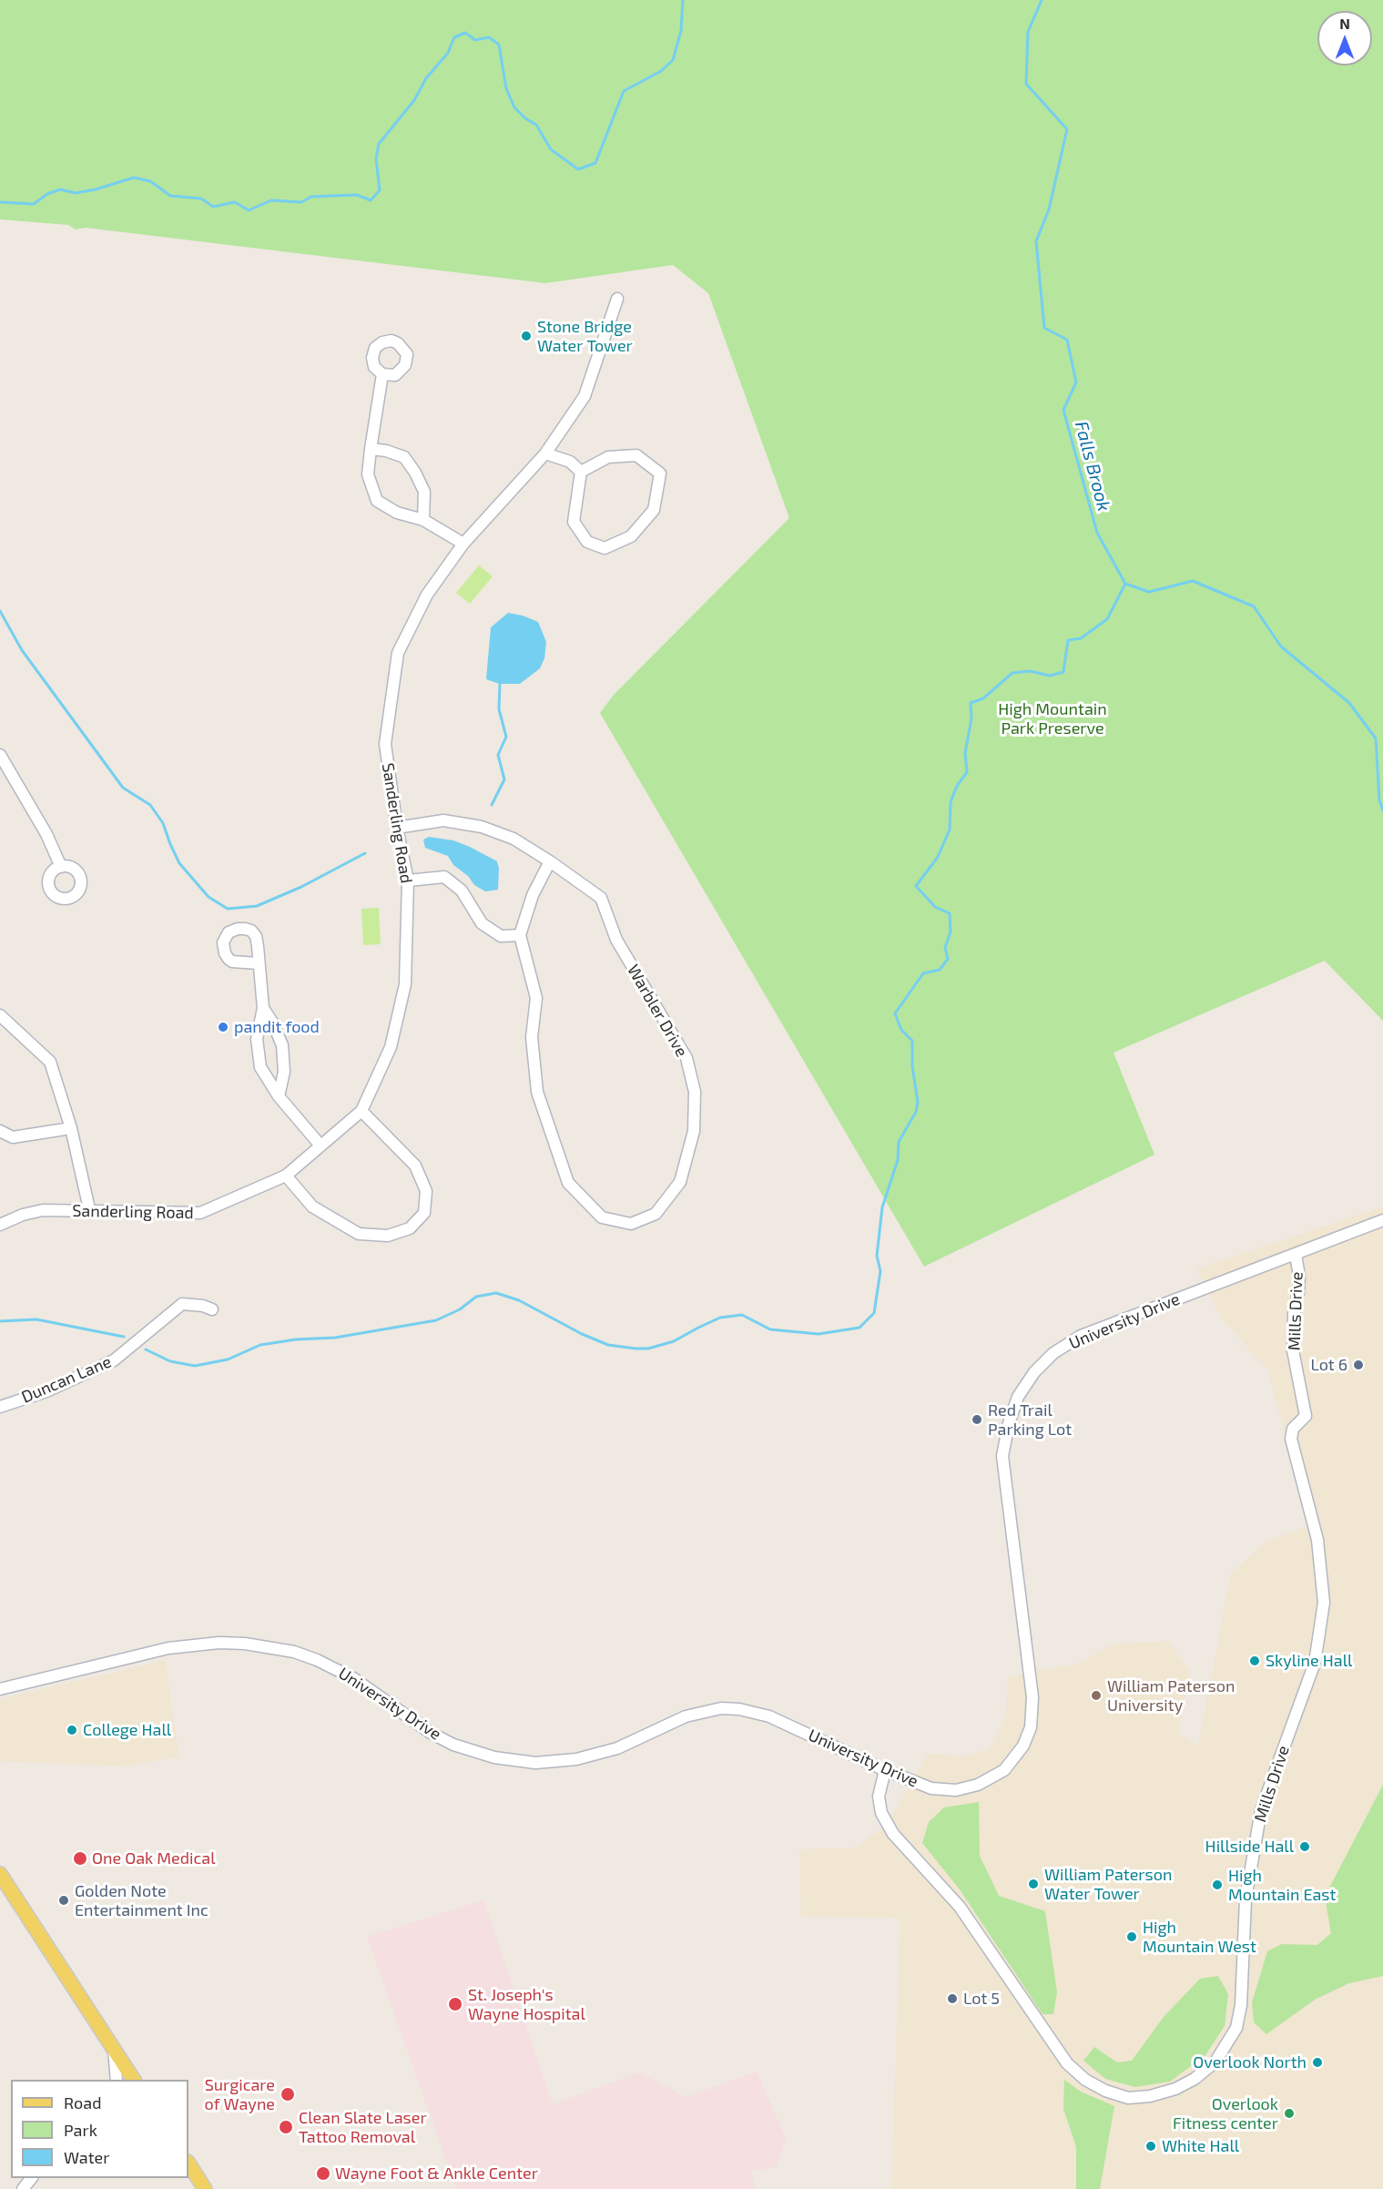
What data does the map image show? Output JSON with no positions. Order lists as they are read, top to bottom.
{
  "streets": {
    "street": [
      "Sanderling Road",
      "Warbler Drive",
      "Mills Drive",
      "University Drive",
      "Duncan Lane"
    ]
  },
  "crossings": [
    ["Sanderling Road", "Warbler Drive"],
    ["Mills Drive", "University Drive"]
  ],
  "water": ["Falls Brook"],
  "parks": ["High Mountain Park Preserve"],
  "places": [
    "Stone Bridge Water Tower",
    "pandit food",
    "Lot 6",
    "Red Trail Parking Lot",
    "Skyline Hall",
    "William Paterson University",
    "College Hall",
    "Hillside Hall",
    "One Oak Medical",
    "William Paterson Water Tower",
    "High Mountain East",
    "Golden Note Entertainment Inc",
    "High Mountain West",
    "Lot 5",
    "St. Joseph's Wayne Hospital",
    "Overlook North",
    "Surgicare of Wayne",
    "Overlook Fitness center",
    "Clean Slate Laser Tattoo Removal",
    "White Hall",
    "Wayne Foot & Ankle Center"
  ],
  "legend": ["Road", "Park", "Water"],
  "north": "top"
}
